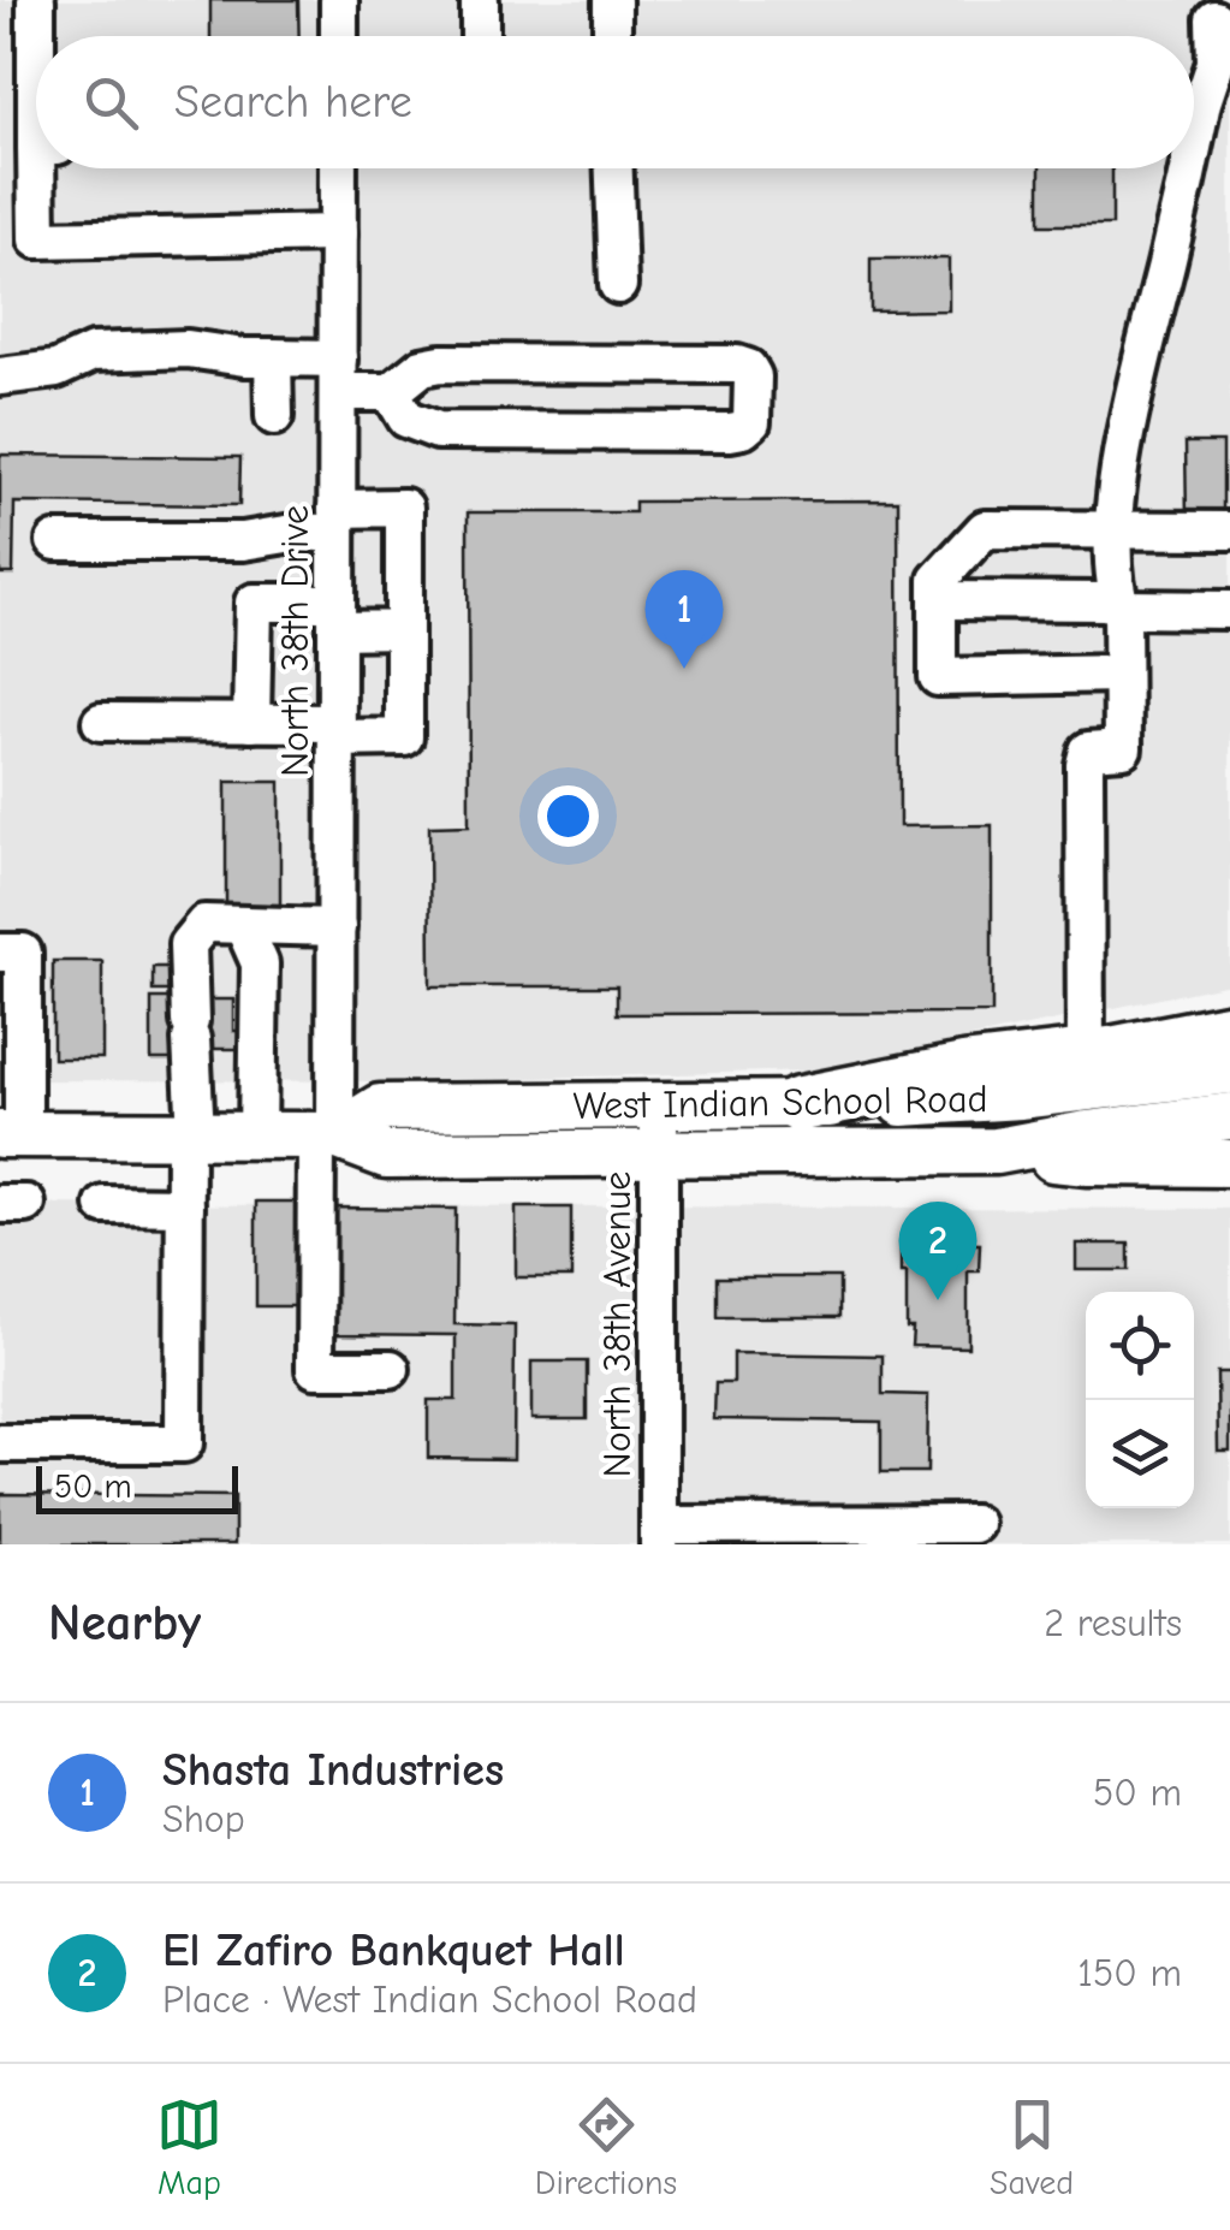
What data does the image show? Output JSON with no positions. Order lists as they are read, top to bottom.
{
  "streets": {
    "main road": ["West Indian School Road"],
    "street": ["North 38th Drive", "North 38th Avenue"]
  },
  "crossings": [
    ["North 38th Drive", "West Indian School Road"],
    ["West Indian School Road", "North 38th Avenue"]
  ],
  "scale_bar": "50 m",
  "page": {
    "search": "Search here",
    "pins": ["1", "2"],
    "scale": "50 m",
    "heading": ["Nearby", "2 results"],
    "list": [
      {
        "mark": "1",
        "name": "Shasta Industries",
        "note": "Shop",
        "value": "50 m"
      },
      {
        "mark": "2",
        "name": "El Zafiro Bankquet Hall",
        "note": "Place · West Indian School Road",
        "value": "150 m"
      }
    ],
    "nav": ["Map", "Directions", "Saved"]
  }
}
